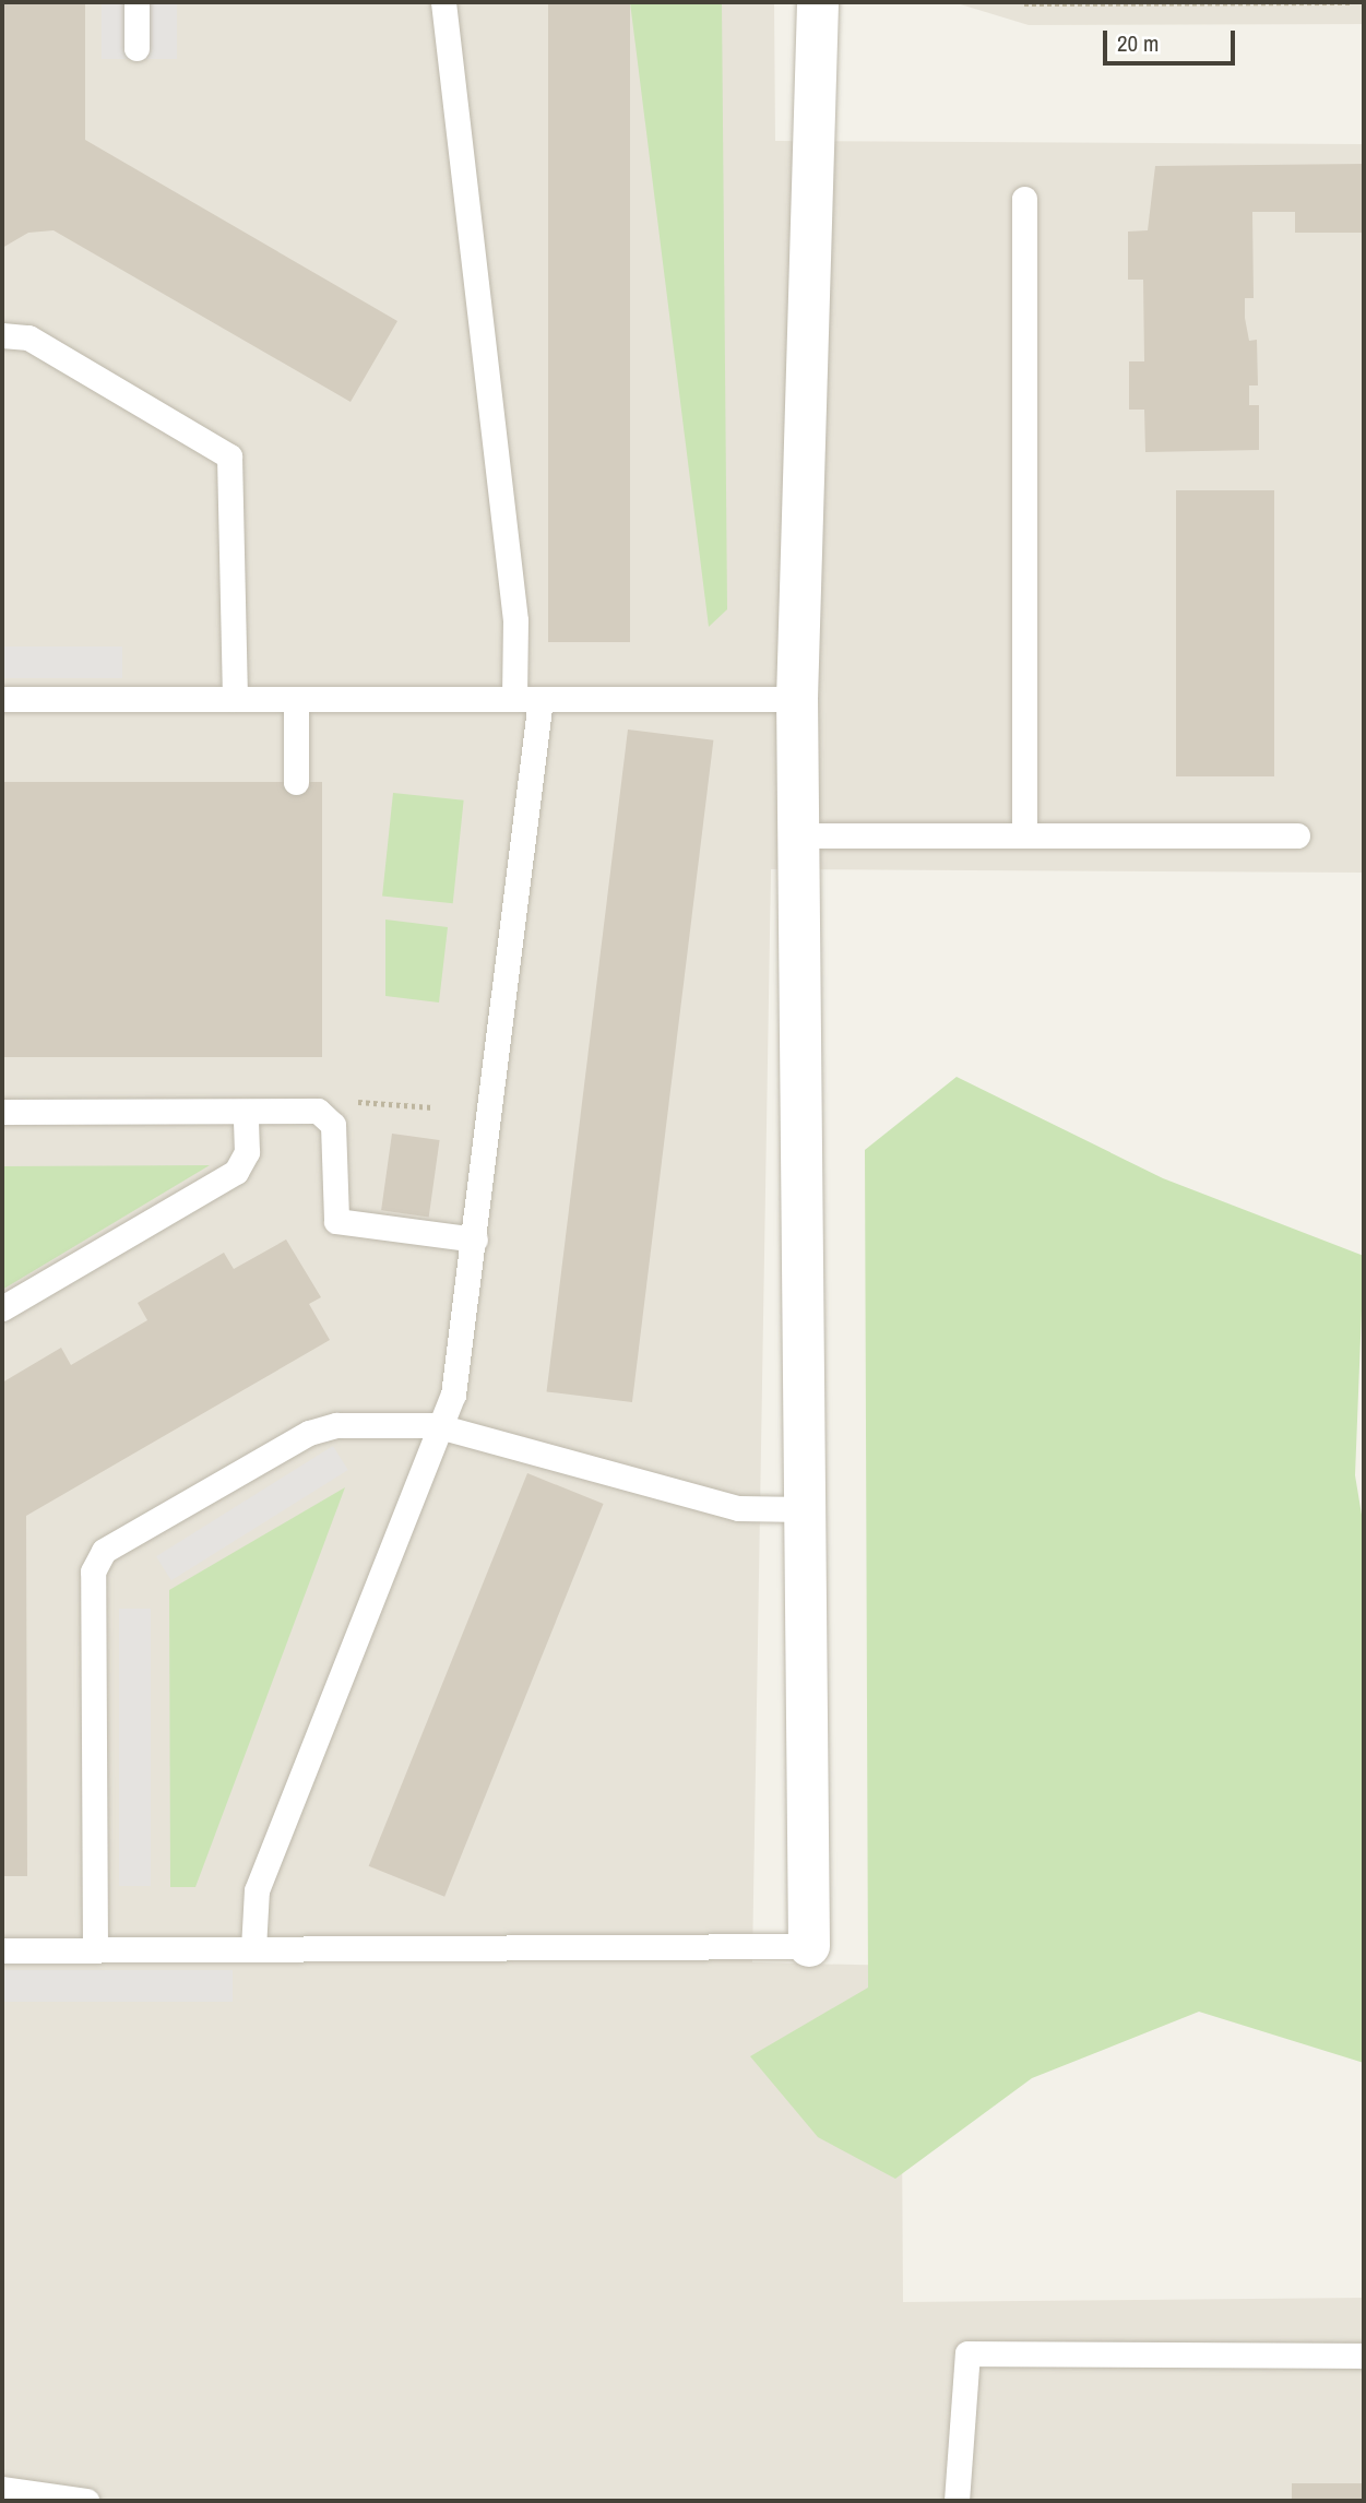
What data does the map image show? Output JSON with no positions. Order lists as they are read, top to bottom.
{
  "scale_bar": "20 m"
}
